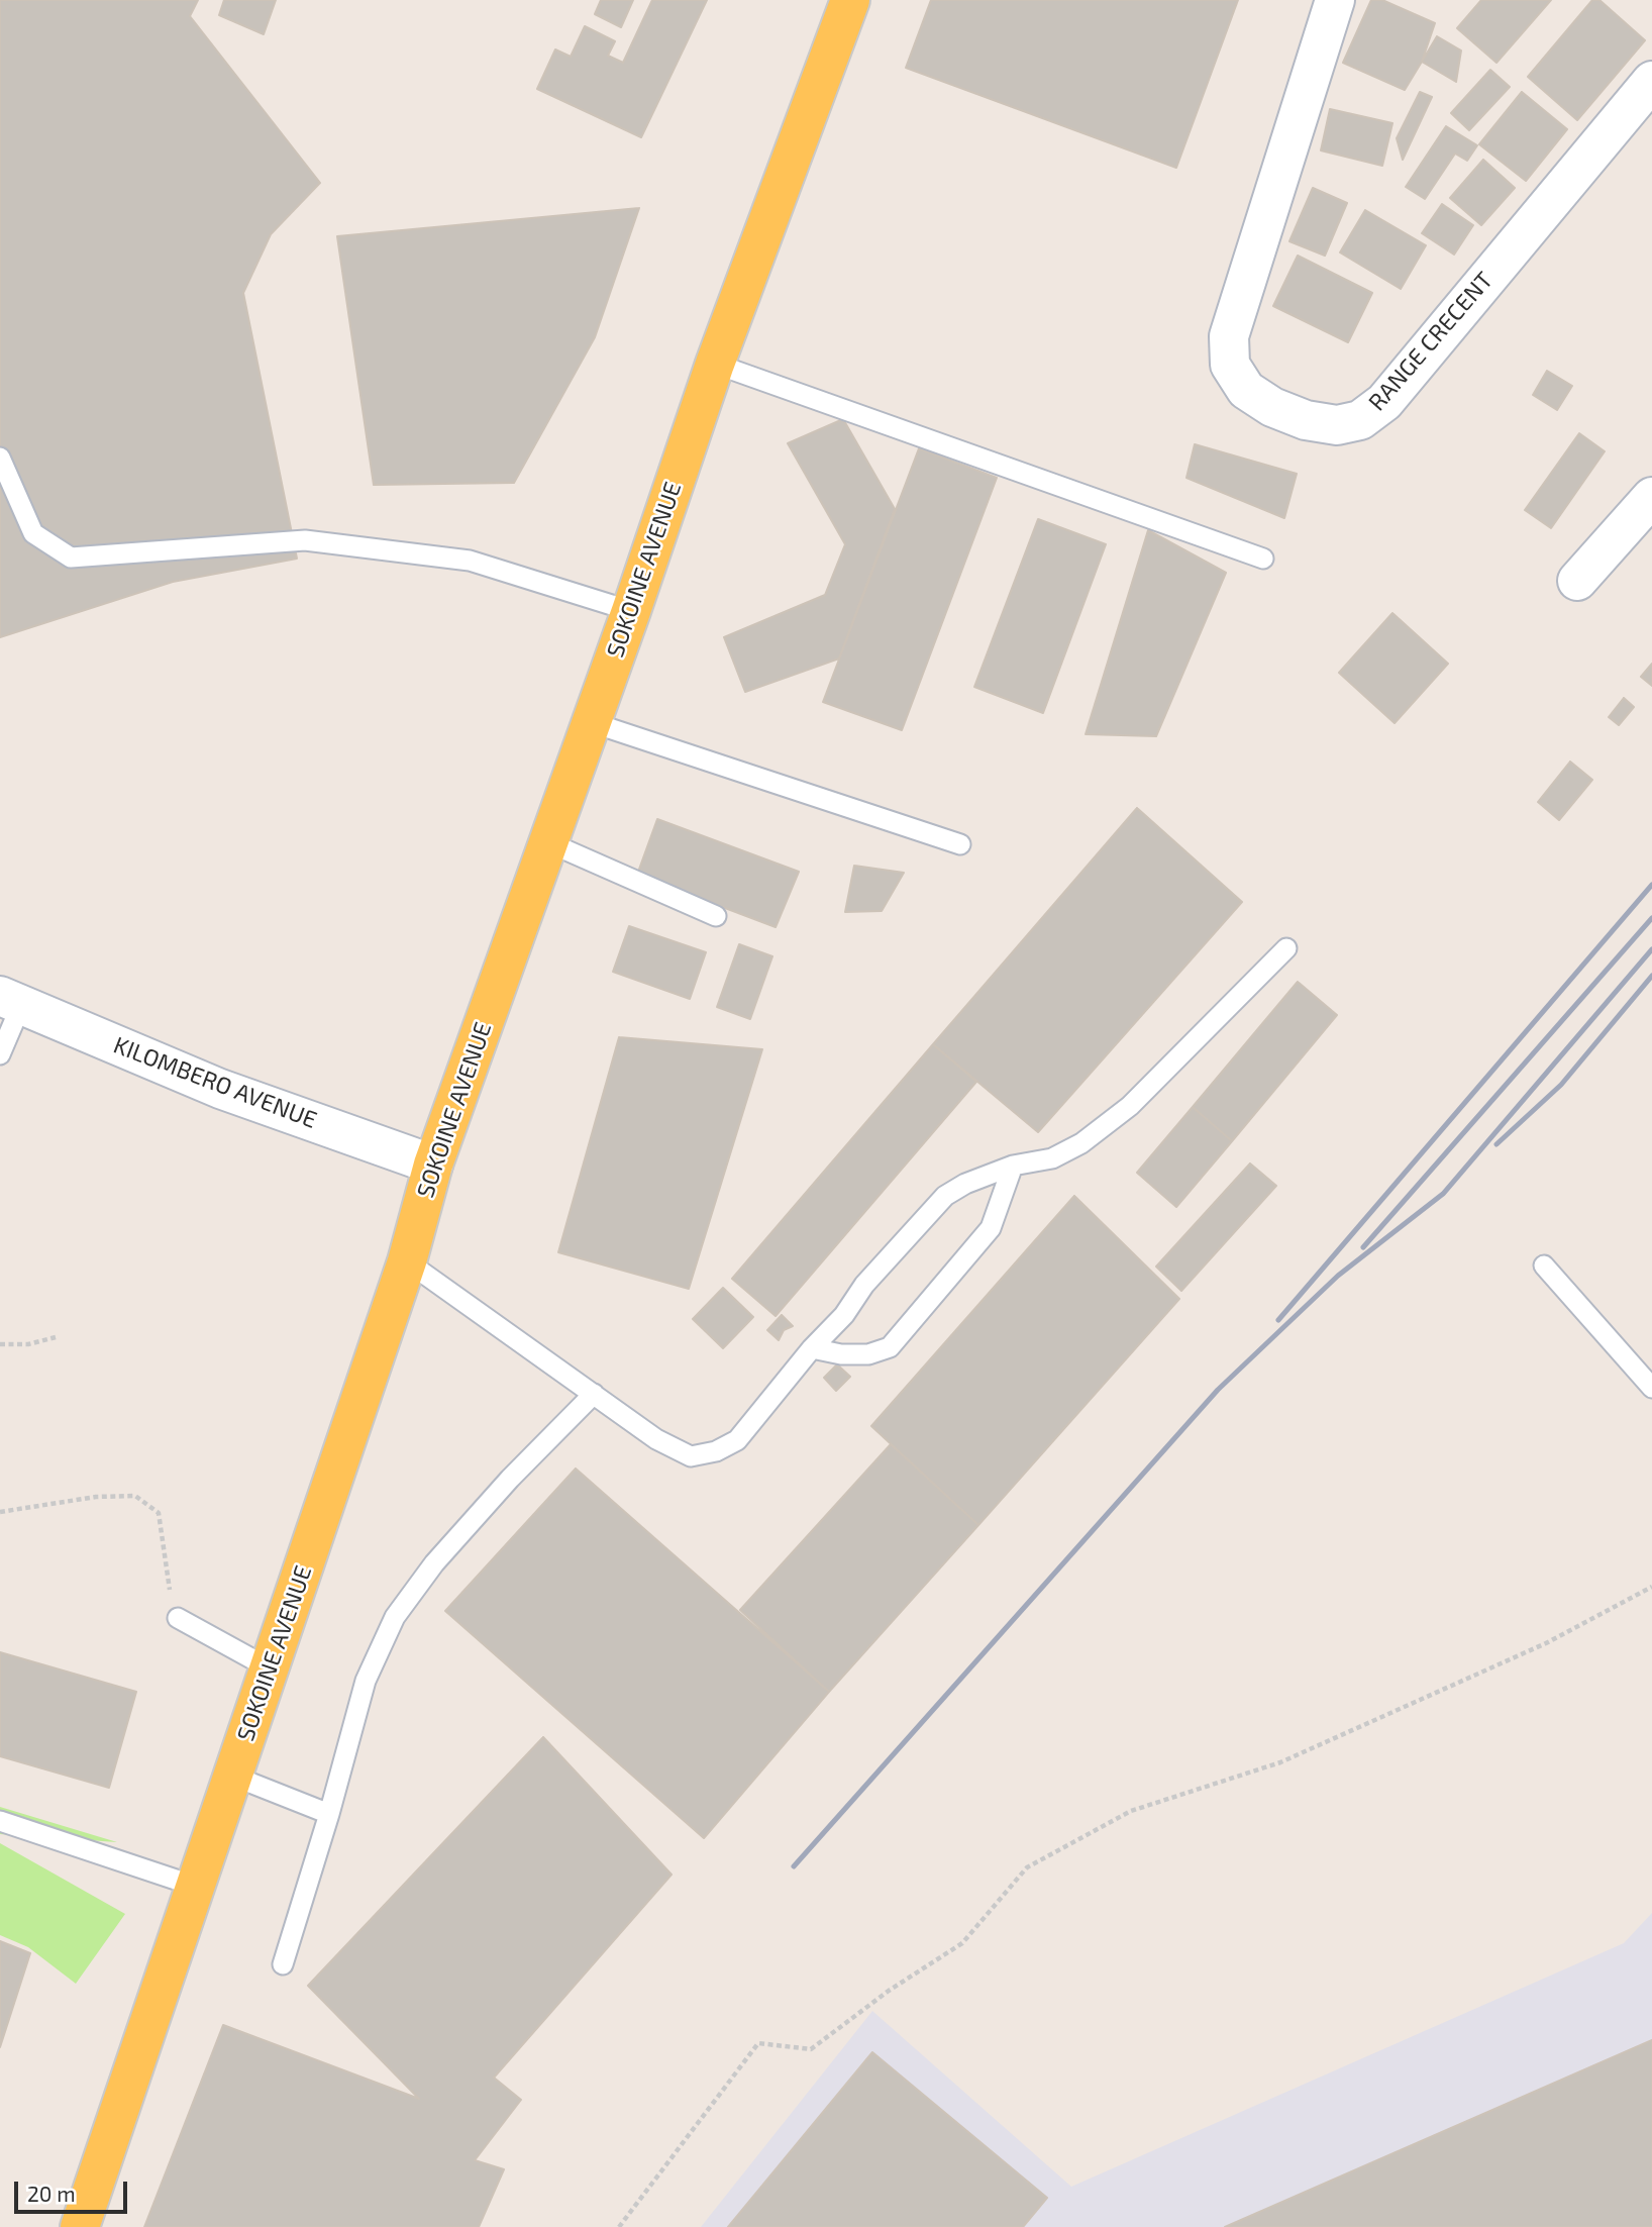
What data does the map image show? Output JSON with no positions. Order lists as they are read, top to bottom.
{
  "streets": {
    "main road": ["SOKOINE AVENUE"],
    "street": ["RANGE CRECENT", "KILOMBERO AVENUE"]
  },
  "crossings": [
    ["SOKOINE AVENUE", "KILOMBERO AVENUE"]
  ],
  "scale_bar": "20 m"
}
